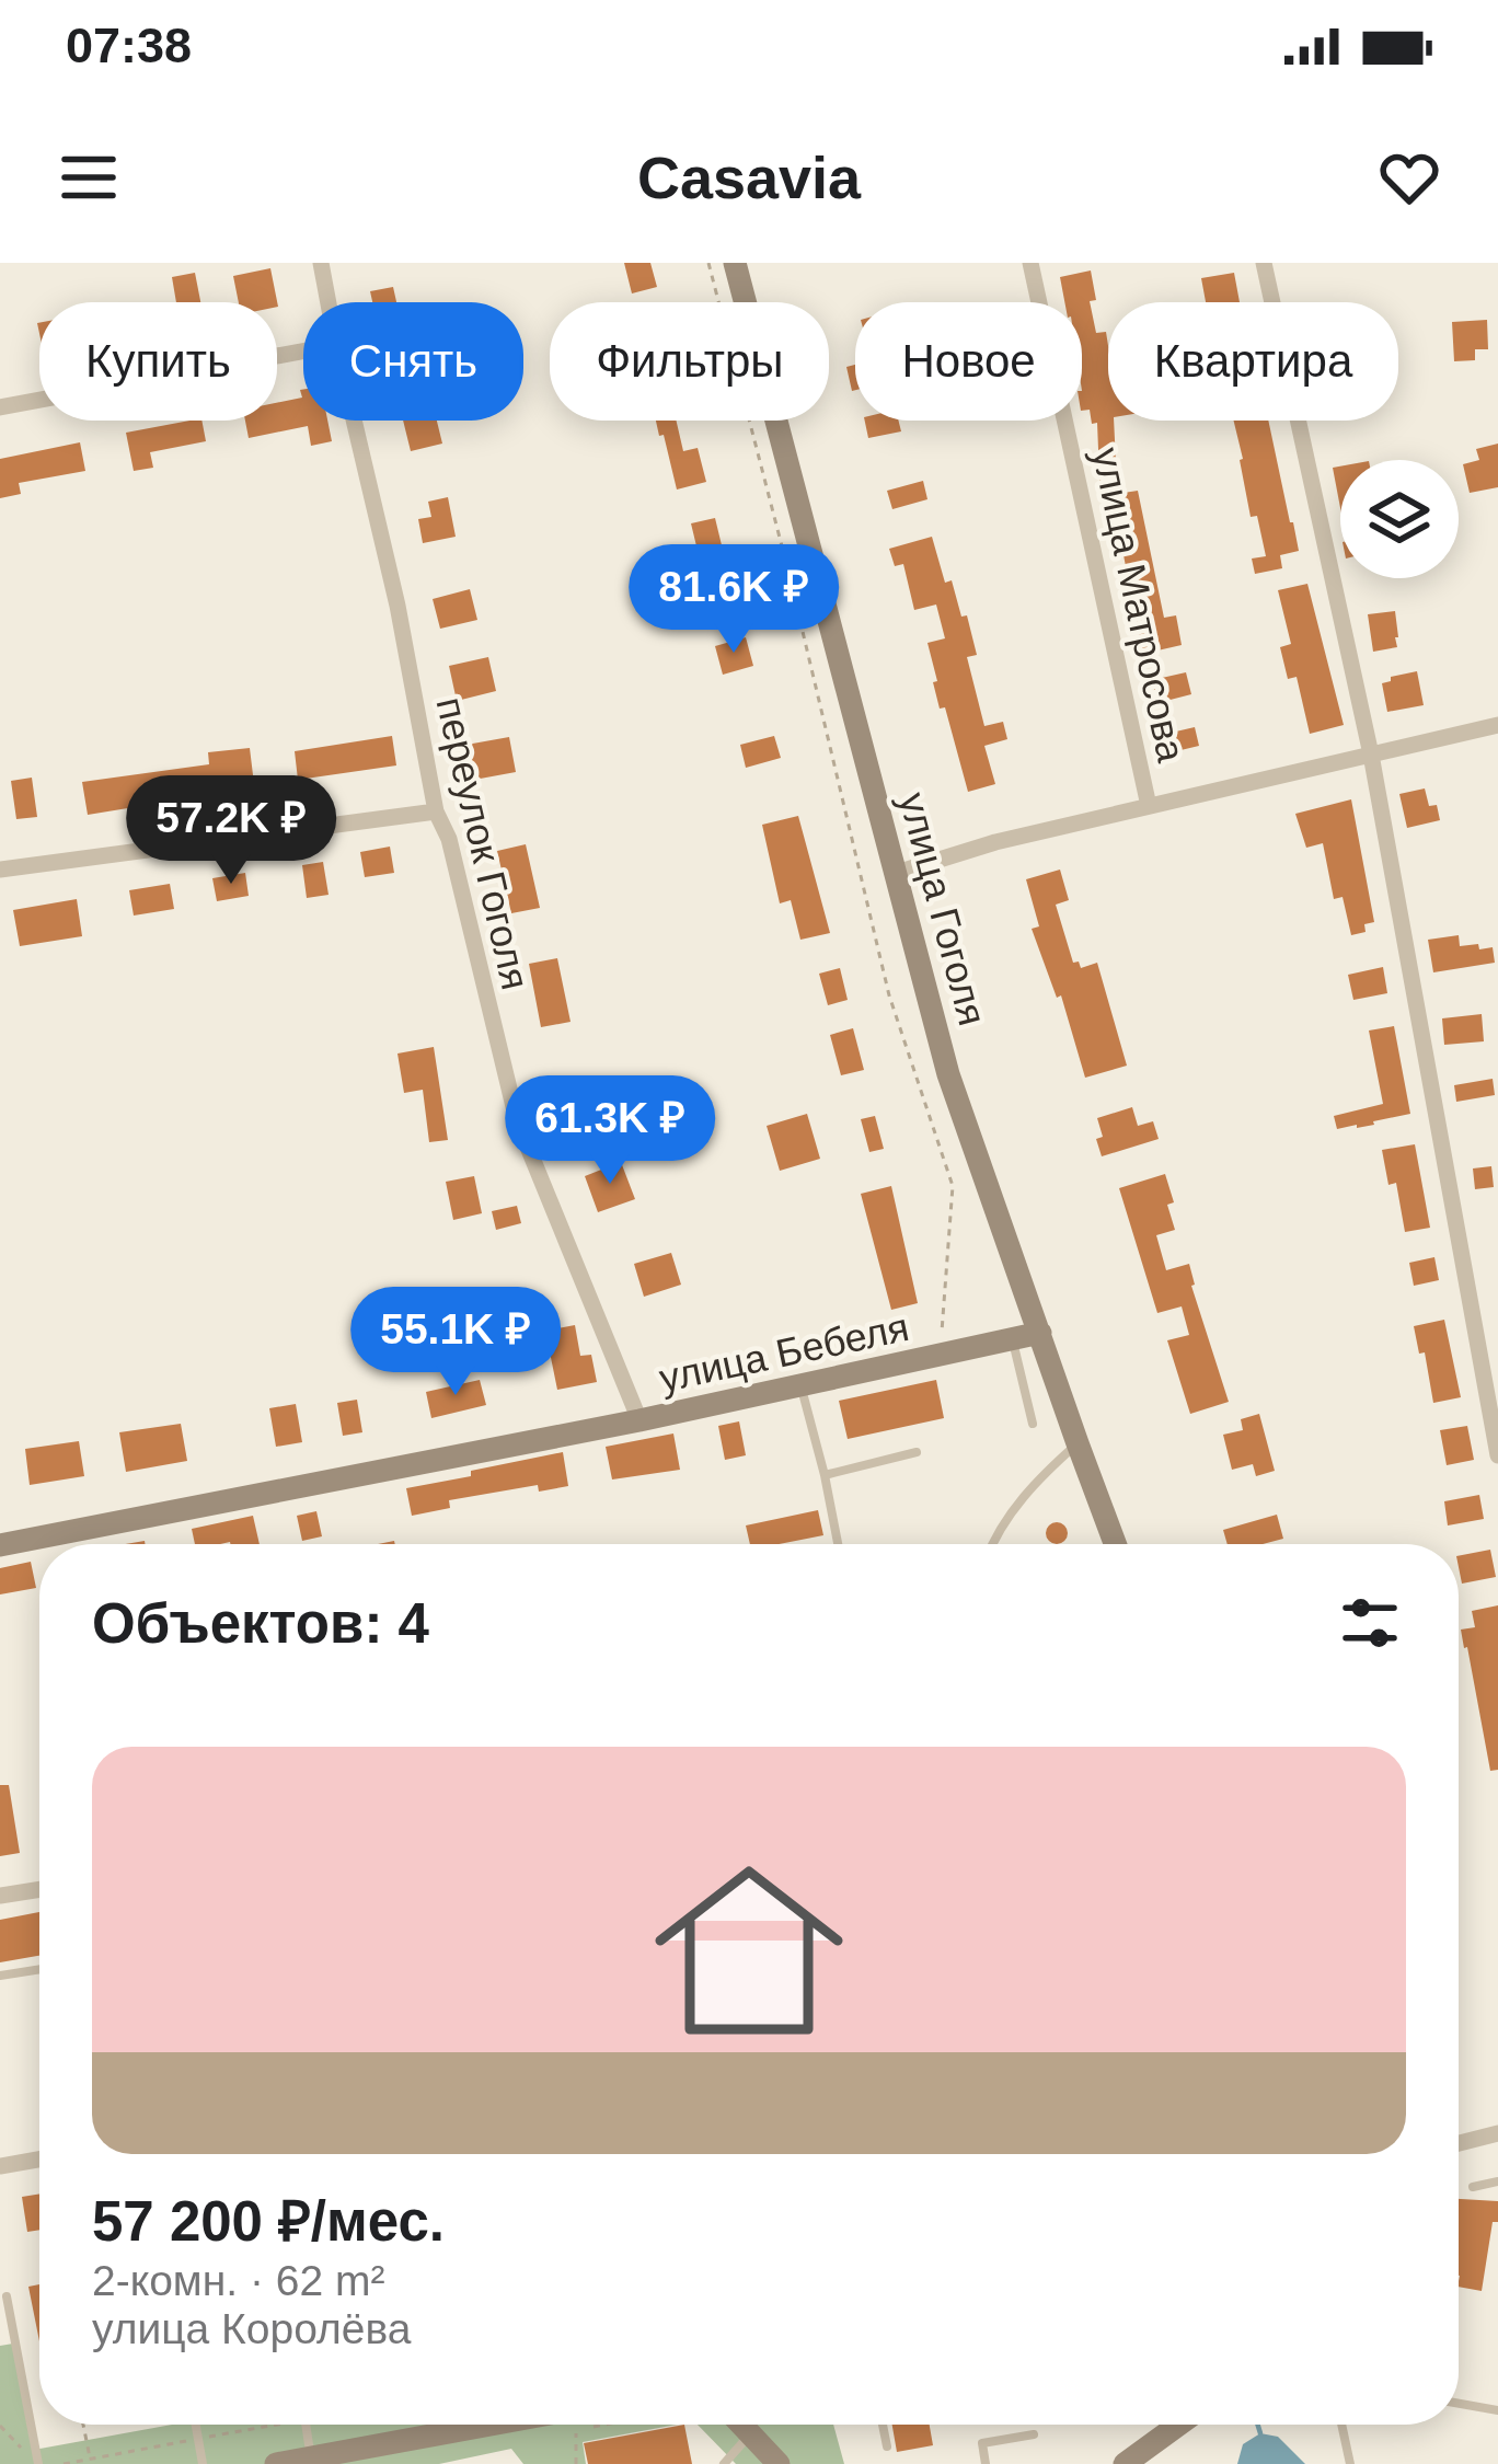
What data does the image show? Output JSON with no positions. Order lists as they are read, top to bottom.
{
  "streets": {
    "main road": ["улица Гоголя", "улица Бебеля"],
    "street": ["улица Матросова", "переулок Гоголя"]
  },
  "crossings": [
    ["переулок Гоголя", "улица Бебеля"],
    ["улица Гоголя", "улица Бебеля"]
  ],
  "page": {
    "status": "07:38",
    "header": "Casavia",
    "chip": [
      "Купить",
      "Снять",
      "Фильтры",
      "Новое",
      "Квартира"
    ],
    "price": [
      "81.6K ₽",
      "57.2K ₽",
      "61.3K ₽",
      "55.1K ₽"
    ],
    "heading": "Объектов: 4",
    "list": [
      {
        "name": "57 200 ₽/мес.",
        "note": "2-комн. · 62 m² · улица Королёва"
      }
    ]
  }
}
